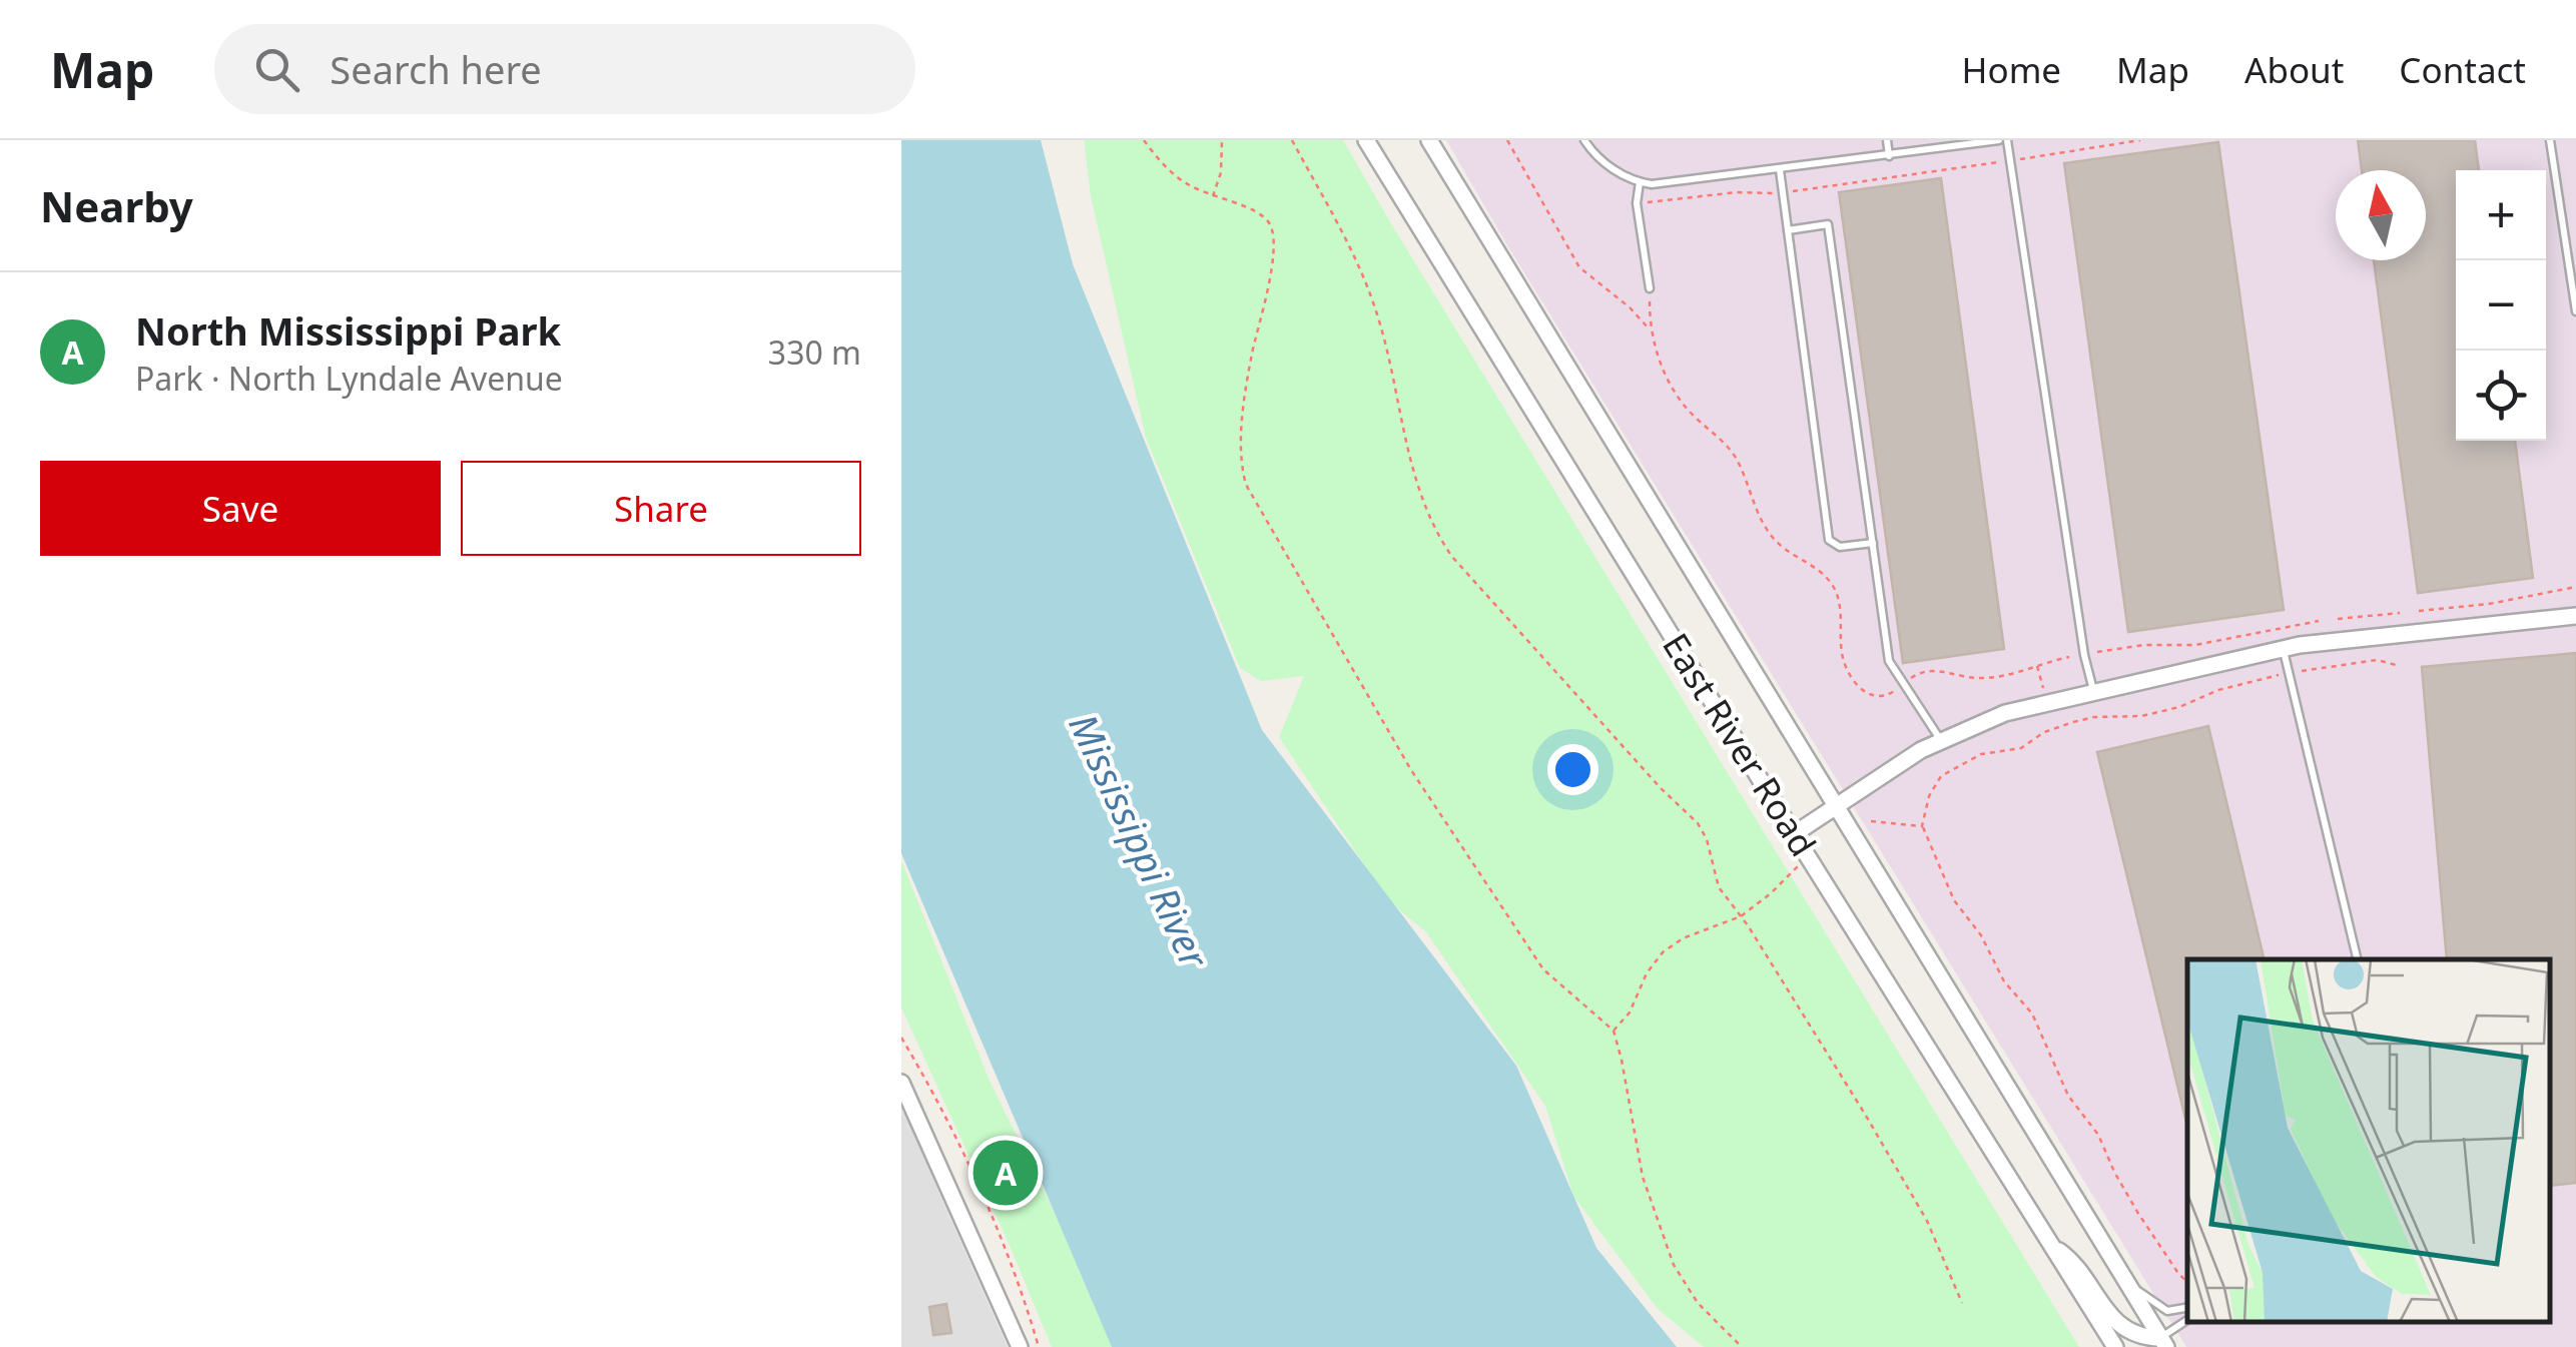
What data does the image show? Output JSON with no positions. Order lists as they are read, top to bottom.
{
  "streets": {
    "street": ["East River Road"]
  },
  "water": ["Mississippi River"],
  "north": "top",
  "page": {
    "header": "Map",
    "search": "Search here",
    "nav": [
      "Home",
      "Map",
      "About",
      "Contact"
    ],
    "heading": "Nearby",
    "map_buttons": ["+", "−"],
    "list": [
      {
        "mark": "A",
        "name": "North Mississippi Park",
        "note": "Park · North Lyndale Avenue",
        "value": "330 m"
      }
    ],
    "buttons": ["Save", "Share"],
    "pins": "A"
  }
}
